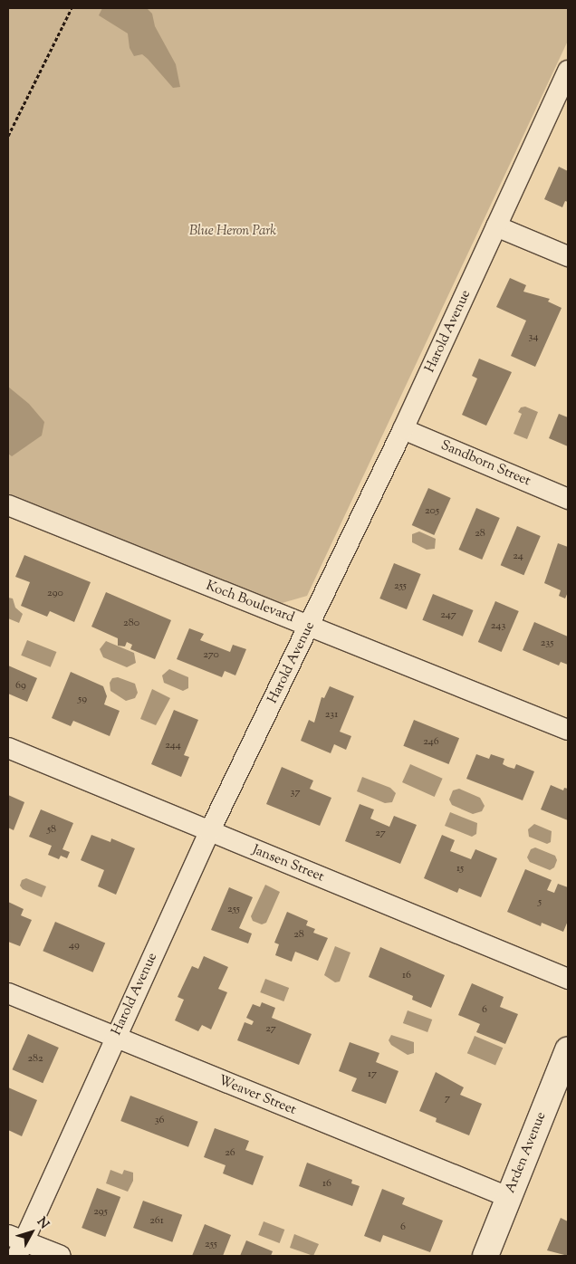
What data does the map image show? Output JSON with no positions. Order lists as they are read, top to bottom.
{
  "streets": {
    "street": [
      "Harold Avenue",
      "Sandborn Street",
      "Koch Boulevard",
      "Jansen Street",
      "Weaver Street",
      "Arden Avenue"
    ]
  },
  "crossings": [
    ["Harold Avenue", "Sandborn Street"],
    ["Harold Avenue", "Koch Boulevard"],
    ["Harold Avenue", "Jansen Street"],
    ["Harold Avenue", "Weaver Street"],
    ["Weaver Street", "Arden Avenue"]
  ],
  "parks": ["Blue Heron Park"],
  "house_numbers": [
    "34",
    "205",
    "28",
    "24",
    "255",
    "290",
    "247",
    "280",
    "243",
    "235",
    "270",
    "69",
    "59",
    "231",
    "246",
    "244",
    "37",
    "58",
    "27",
    "15",
    "5",
    "255",
    "28",
    "49",
    "16",
    "6",
    "27",
    "282",
    "17",
    "7",
    "36",
    "26",
    "16",
    "295",
    "261",
    "6",
    "255"
  ],
  "north": "top right"
}
